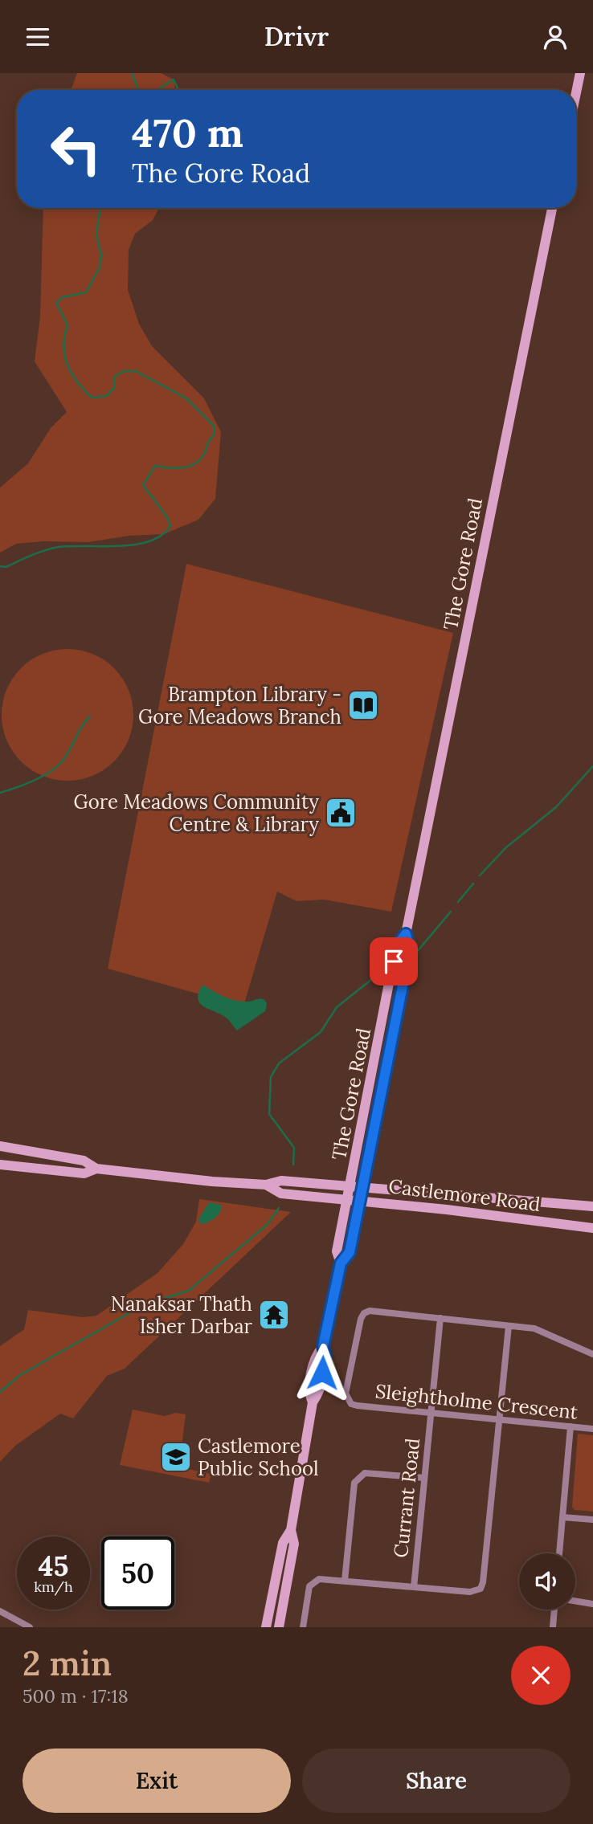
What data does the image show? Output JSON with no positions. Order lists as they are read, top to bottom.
{
  "streets": {
    "main road": ["The Gore Road", "Castlemore Road"],
    "street": ["Sleightholme Crescent", "Currant Road"]
  },
  "crossings": [
    ["The Gore Road", "Castlemore Road"],
    ["Sleightholme Crescent", "Currant Road"]
  ],
  "places": {
    "library": ["Brampton Library - Gore Meadows Branch"],
    "public building": ["Gore Meadows Community Centre & Library"],
    "temple": ["Nanaksar Thath Isher Darbar"],
    "school or university": ["Castlemore Public School"]
  },
  "page": {
    "header": "Drivr",
    "turn": ["470 m", "The Gore Road"],
    "speed": "45 km/h",
    "limit": "50",
    "heading": ["2 min", "500 m · 17:18"],
    "buttons": ["Exit", "Share"]
  }
}
